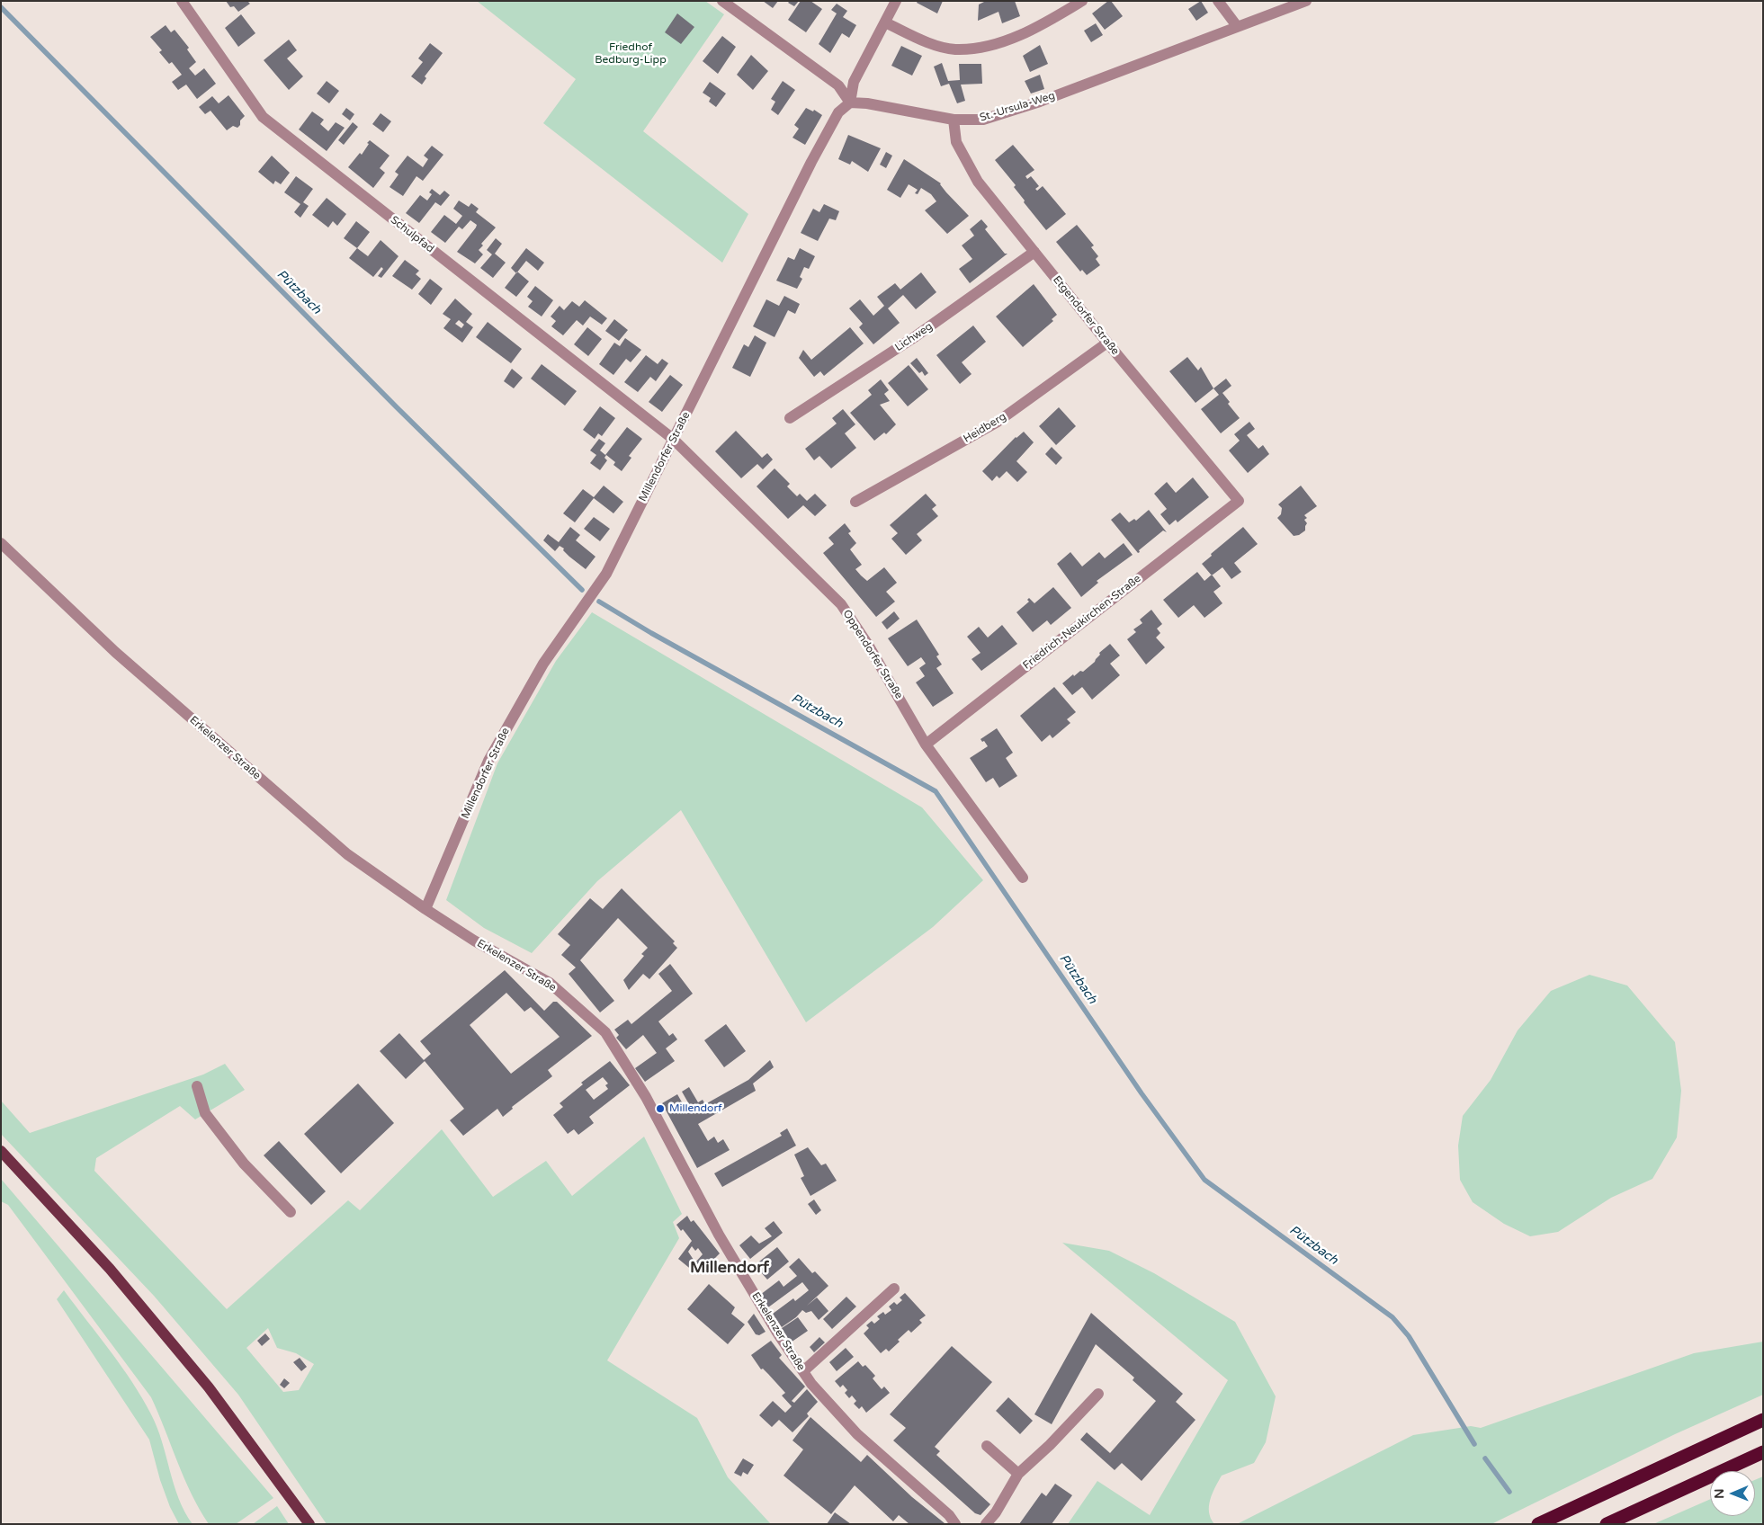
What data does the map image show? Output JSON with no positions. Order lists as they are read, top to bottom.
{
  "streets": {
    "street": [
      "St.-Ursula-Weg",
      "Schulpfad",
      "Etgendorfer Straße",
      "Lichweg",
      "Heidberg",
      "Millendorfer Straße",
      "Friedrich-Neukirchen-Straße",
      "Oppendorfer Straße",
      "Erkelenzer Straße"
    ]
  },
  "crossings": [
    ["St.-Ursula-Weg", "Etgendorfer Straße"],
    ["St.-Ursula-Weg", "Millendorfer Straße"],
    ["Schulpfad", "Millendorfer Straße"],
    ["Schulpfad", "Oppendorfer Straße"],
    ["Etgendorfer Straße", "Lichweg"],
    ["Etgendorfer Straße", "Heidberg"],
    ["Etgendorfer Straße", "Friedrich-Neukirchen-Straße"],
    ["Millendorfer Straße", "Oppendorfer Straße"],
    ["Millendorfer Straße", "Erkelenzer Straße"],
    ["Friedrich-Neukirchen-Straße", "Oppendorfer Straße"]
  ],
  "districts": ["Millendorf"],
  "water": ["Pützbach"],
  "parks": ["Friedhof Bedburg-Lipp"],
  "places": ["Millendorf"],
  "north": "left"
}
